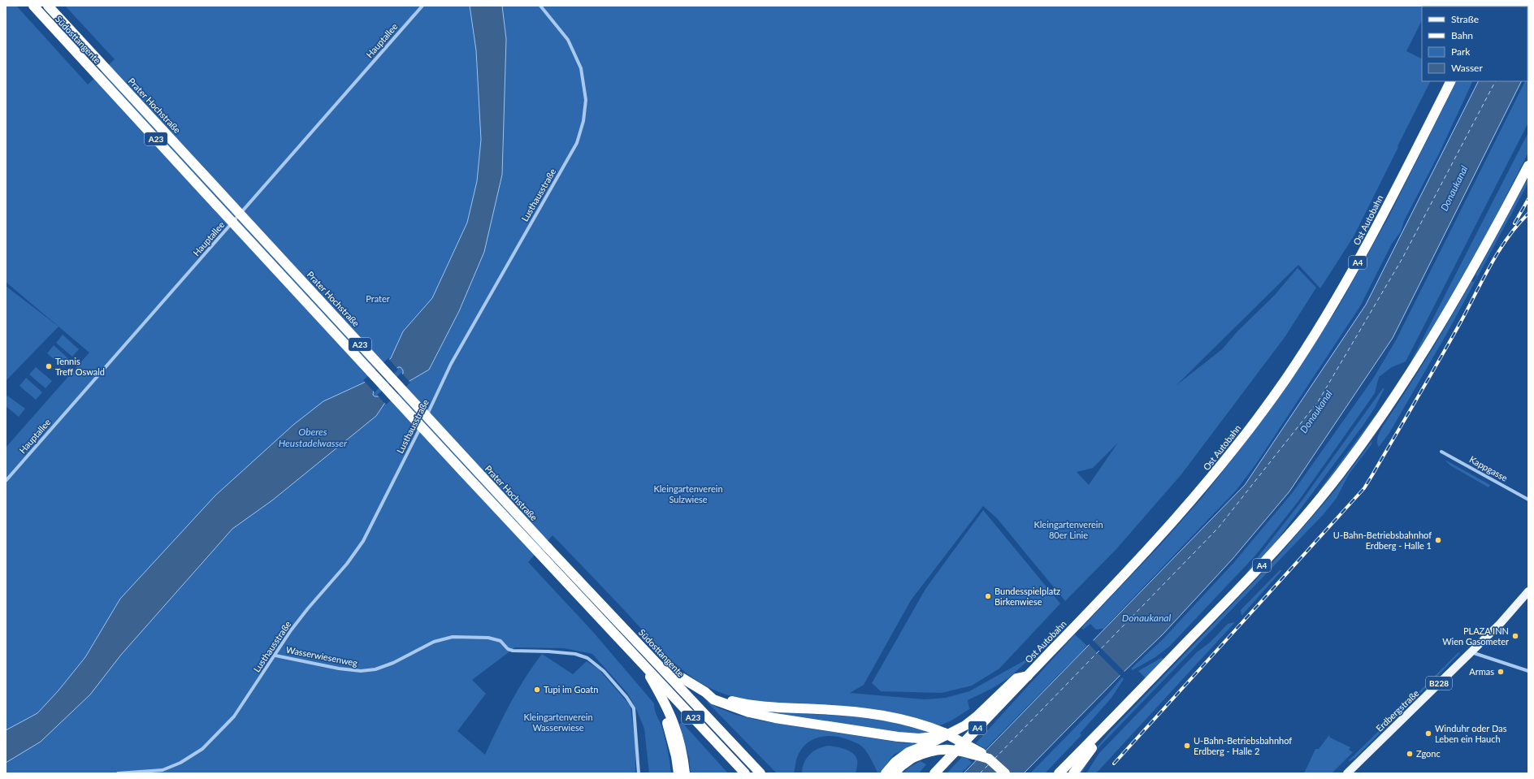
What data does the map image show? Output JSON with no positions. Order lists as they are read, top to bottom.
{
  "streets": {
    "highway": [
      "Südosttangente",
      "Prater Hochstraße",
      "A23",
      "Ost Autobahn",
      "A4"
    ],
    "main road": ["B228", "Erdbergstraße"],
    "street": [
      "Hauptallee",
      "Lusthausstraße",
      "Kappgasse",
      "Wasserwiesenweg"
    ]
  },
  "crossings": [
    ["Südosttangente", "Prater Hochstraße"],
    ["Südosttangente", "A23"],
    ["Lusthausstraße", "Wasserwiesenweg"]
  ],
  "water": ["Donaukanal", "Oberes Heustadelwasser"],
  "parks": [
    "Prater",
    "Kleingartenverein Sulzwiese",
    "Kleingartenverein 80er Linie",
    "Kleingartenverein Wasserwiese"
  ],
  "places": [
    "Tennis Treff Oswald",
    "U-Bahn-Betriebsbahnhof Erdberg - Halle 1",
    "Bundesspielplatz Birkenwiese",
    "PLAZA INN Wien Gasometer",
    "Armas",
    "Tupi im Goatn",
    "Winduhr oder Das Leben ein Hauch",
    "U-Bahn-Betriebsbahnhof Erdberg - Halle 2",
    "Zgonc"
  ],
  "legend": [
    "Straße",
    "Bahn",
    "Park",
    "Wasser"
  ]
}
